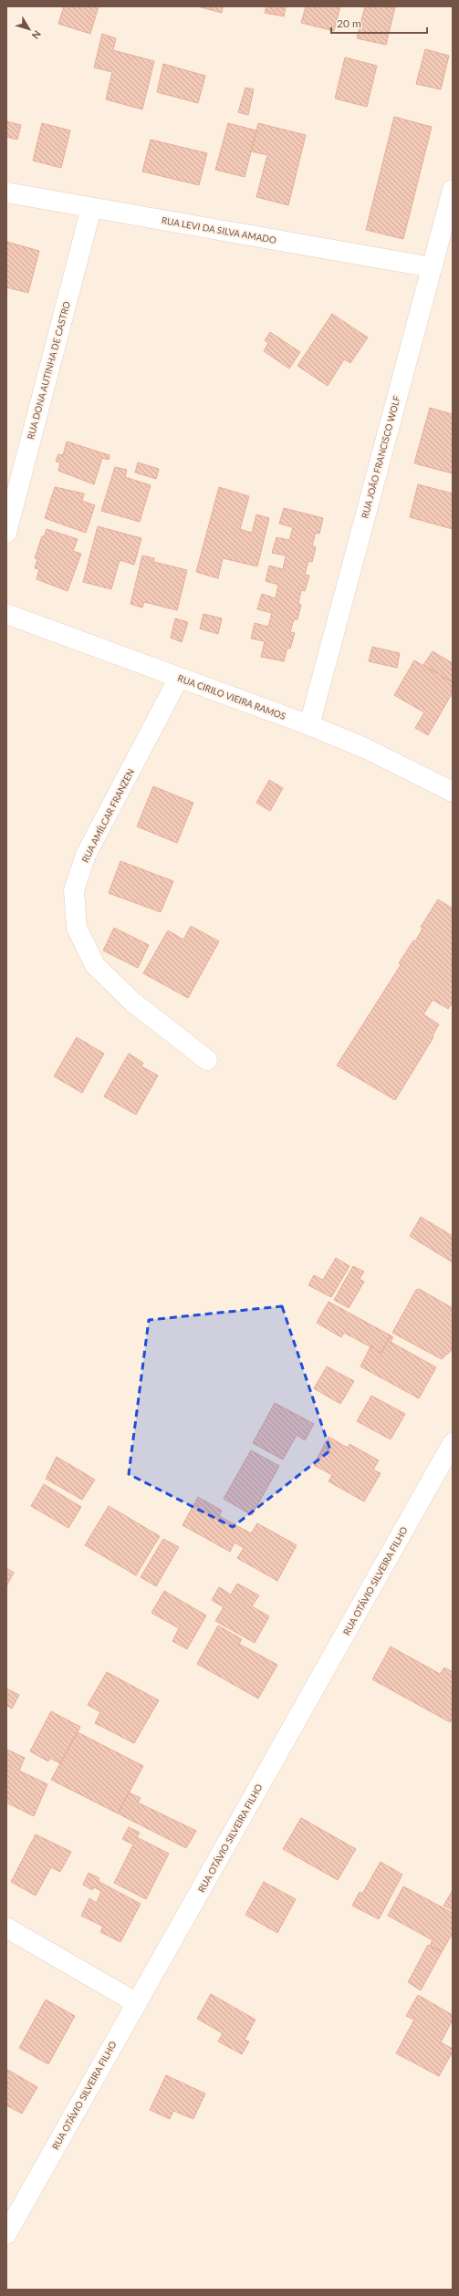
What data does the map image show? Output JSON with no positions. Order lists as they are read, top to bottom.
{
  "streets": {
    "street": [
      "RUA LEVI DA SILVA AMADO",
      "RUA DONA AUTINHA DE CASTRO",
      "RUA JOÃO FRANCISCO WOLF",
      "RUA CIRILO VIEIRA RAMOS",
      "RUA AMÍLCAR FRANZEN",
      "RUA OTÁVIO SILVEIRA FILHO"
    ]
  },
  "crossings": [
    ["RUA LEVI DA SILVA AMADO", "RUA DONA AUTINHA DE CASTRO"],
    ["RUA LEVI DA SILVA AMADO", "RUA JOÃO FRANCISCO WOLF"],
    ["RUA JOÃO FRANCISCO WOLF", "RUA CIRILO VIEIRA RAMOS"],
    ["RUA CIRILO VIEIRA RAMOS", "RUA AMÍLCAR FRANZEN"]
  ],
  "scale_bar": "20 m",
  "north": "bottom right"
}
